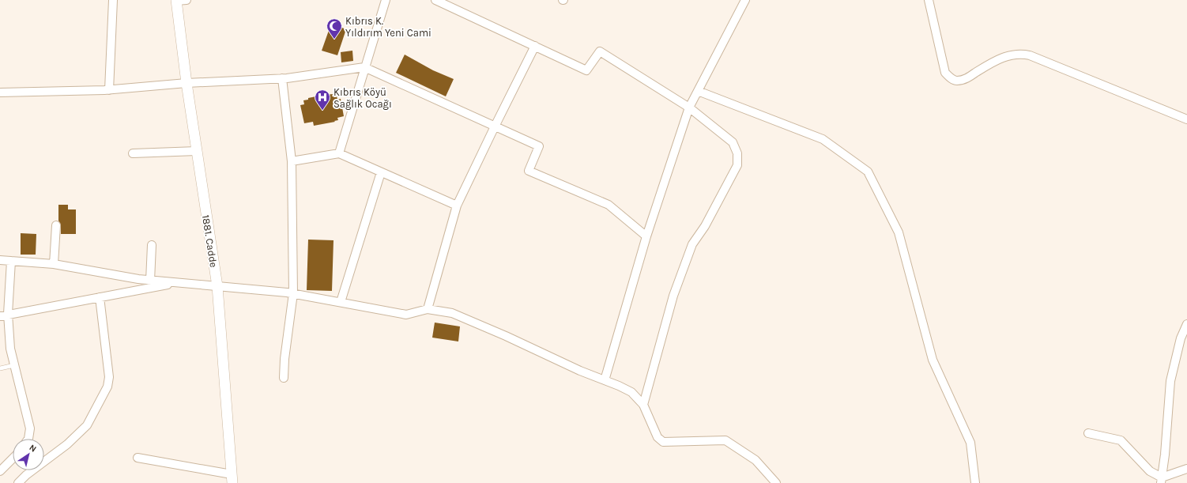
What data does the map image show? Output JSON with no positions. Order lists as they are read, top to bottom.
{
  "streets": {
    "street": ["1881. Cadde"]
  },
  "places": {
    "mosque": ["Kıbrıs K. Yıldırım Yeni Cami"],
    "hospital": ["Kıbrıs Köyü Sağlık Ocağı"]
  },
  "north": "top right"
}
